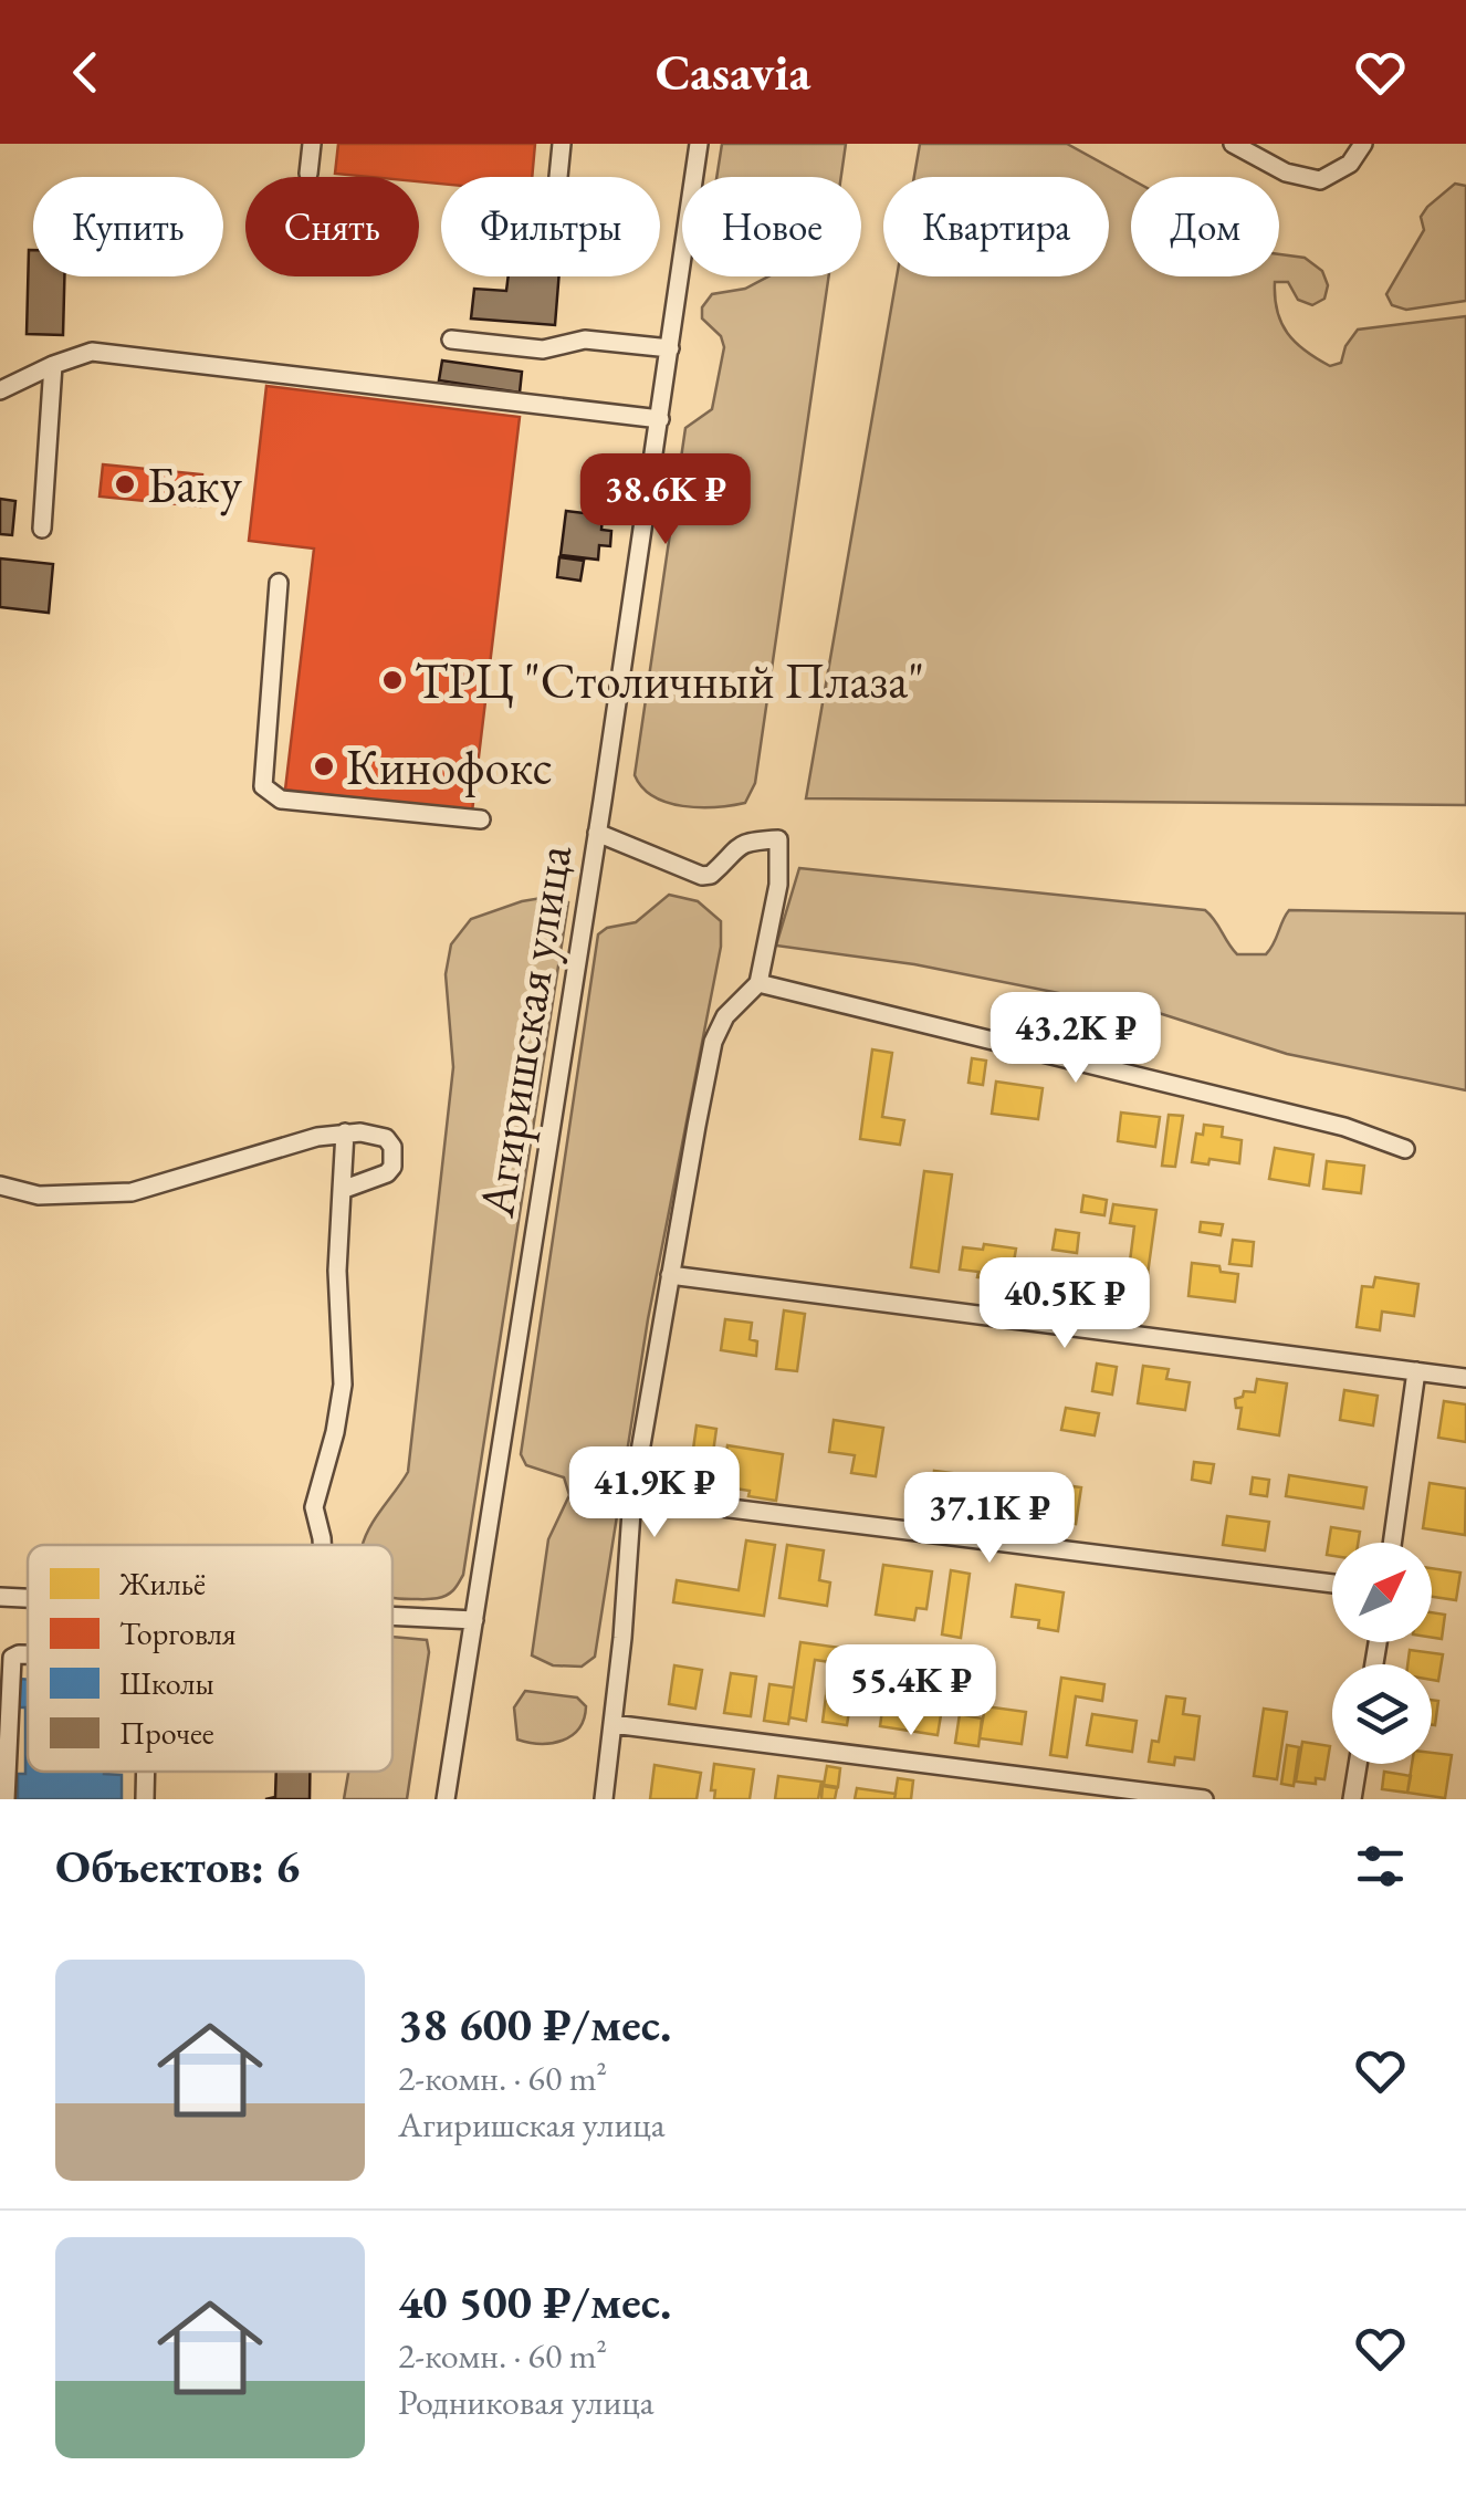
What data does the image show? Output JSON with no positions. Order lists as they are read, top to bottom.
{
  "streets": {
    "street": ["Агиришская улица"]
  },
  "places": ["Баку", "ТРЦ \"Столичный Плаза\"", "Кинофокс"],
  "legend": [
    "Жильё",
    "Торговля",
    "Школы",
    "Прочее"
  ],
  "north": "top right",
  "page": {
    "header": "Casavia",
    "chip": [
      "Купить",
      "Снять",
      "Фильтры",
      "Новое",
      "Квартира",
      "Дом"
    ],
    "price": [
      "38.6K ₽",
      "43.2K ₽",
      "40.5K ₽",
      "41.9K ₽",
      "37.1K ₽",
      "55.4K ₽"
    ],
    "heading": "Объектов: 6",
    "list": [
      {
        "name": "38 600 ₽/мес.",
        "note": "2-комн. · 60 m² · Агиришская улица"
      },
      {
        "name": "40 500 ₽/мес.",
        "note": "2-комн. · 60 m² · Родниковая улица"
      }
    ]
  }
}
